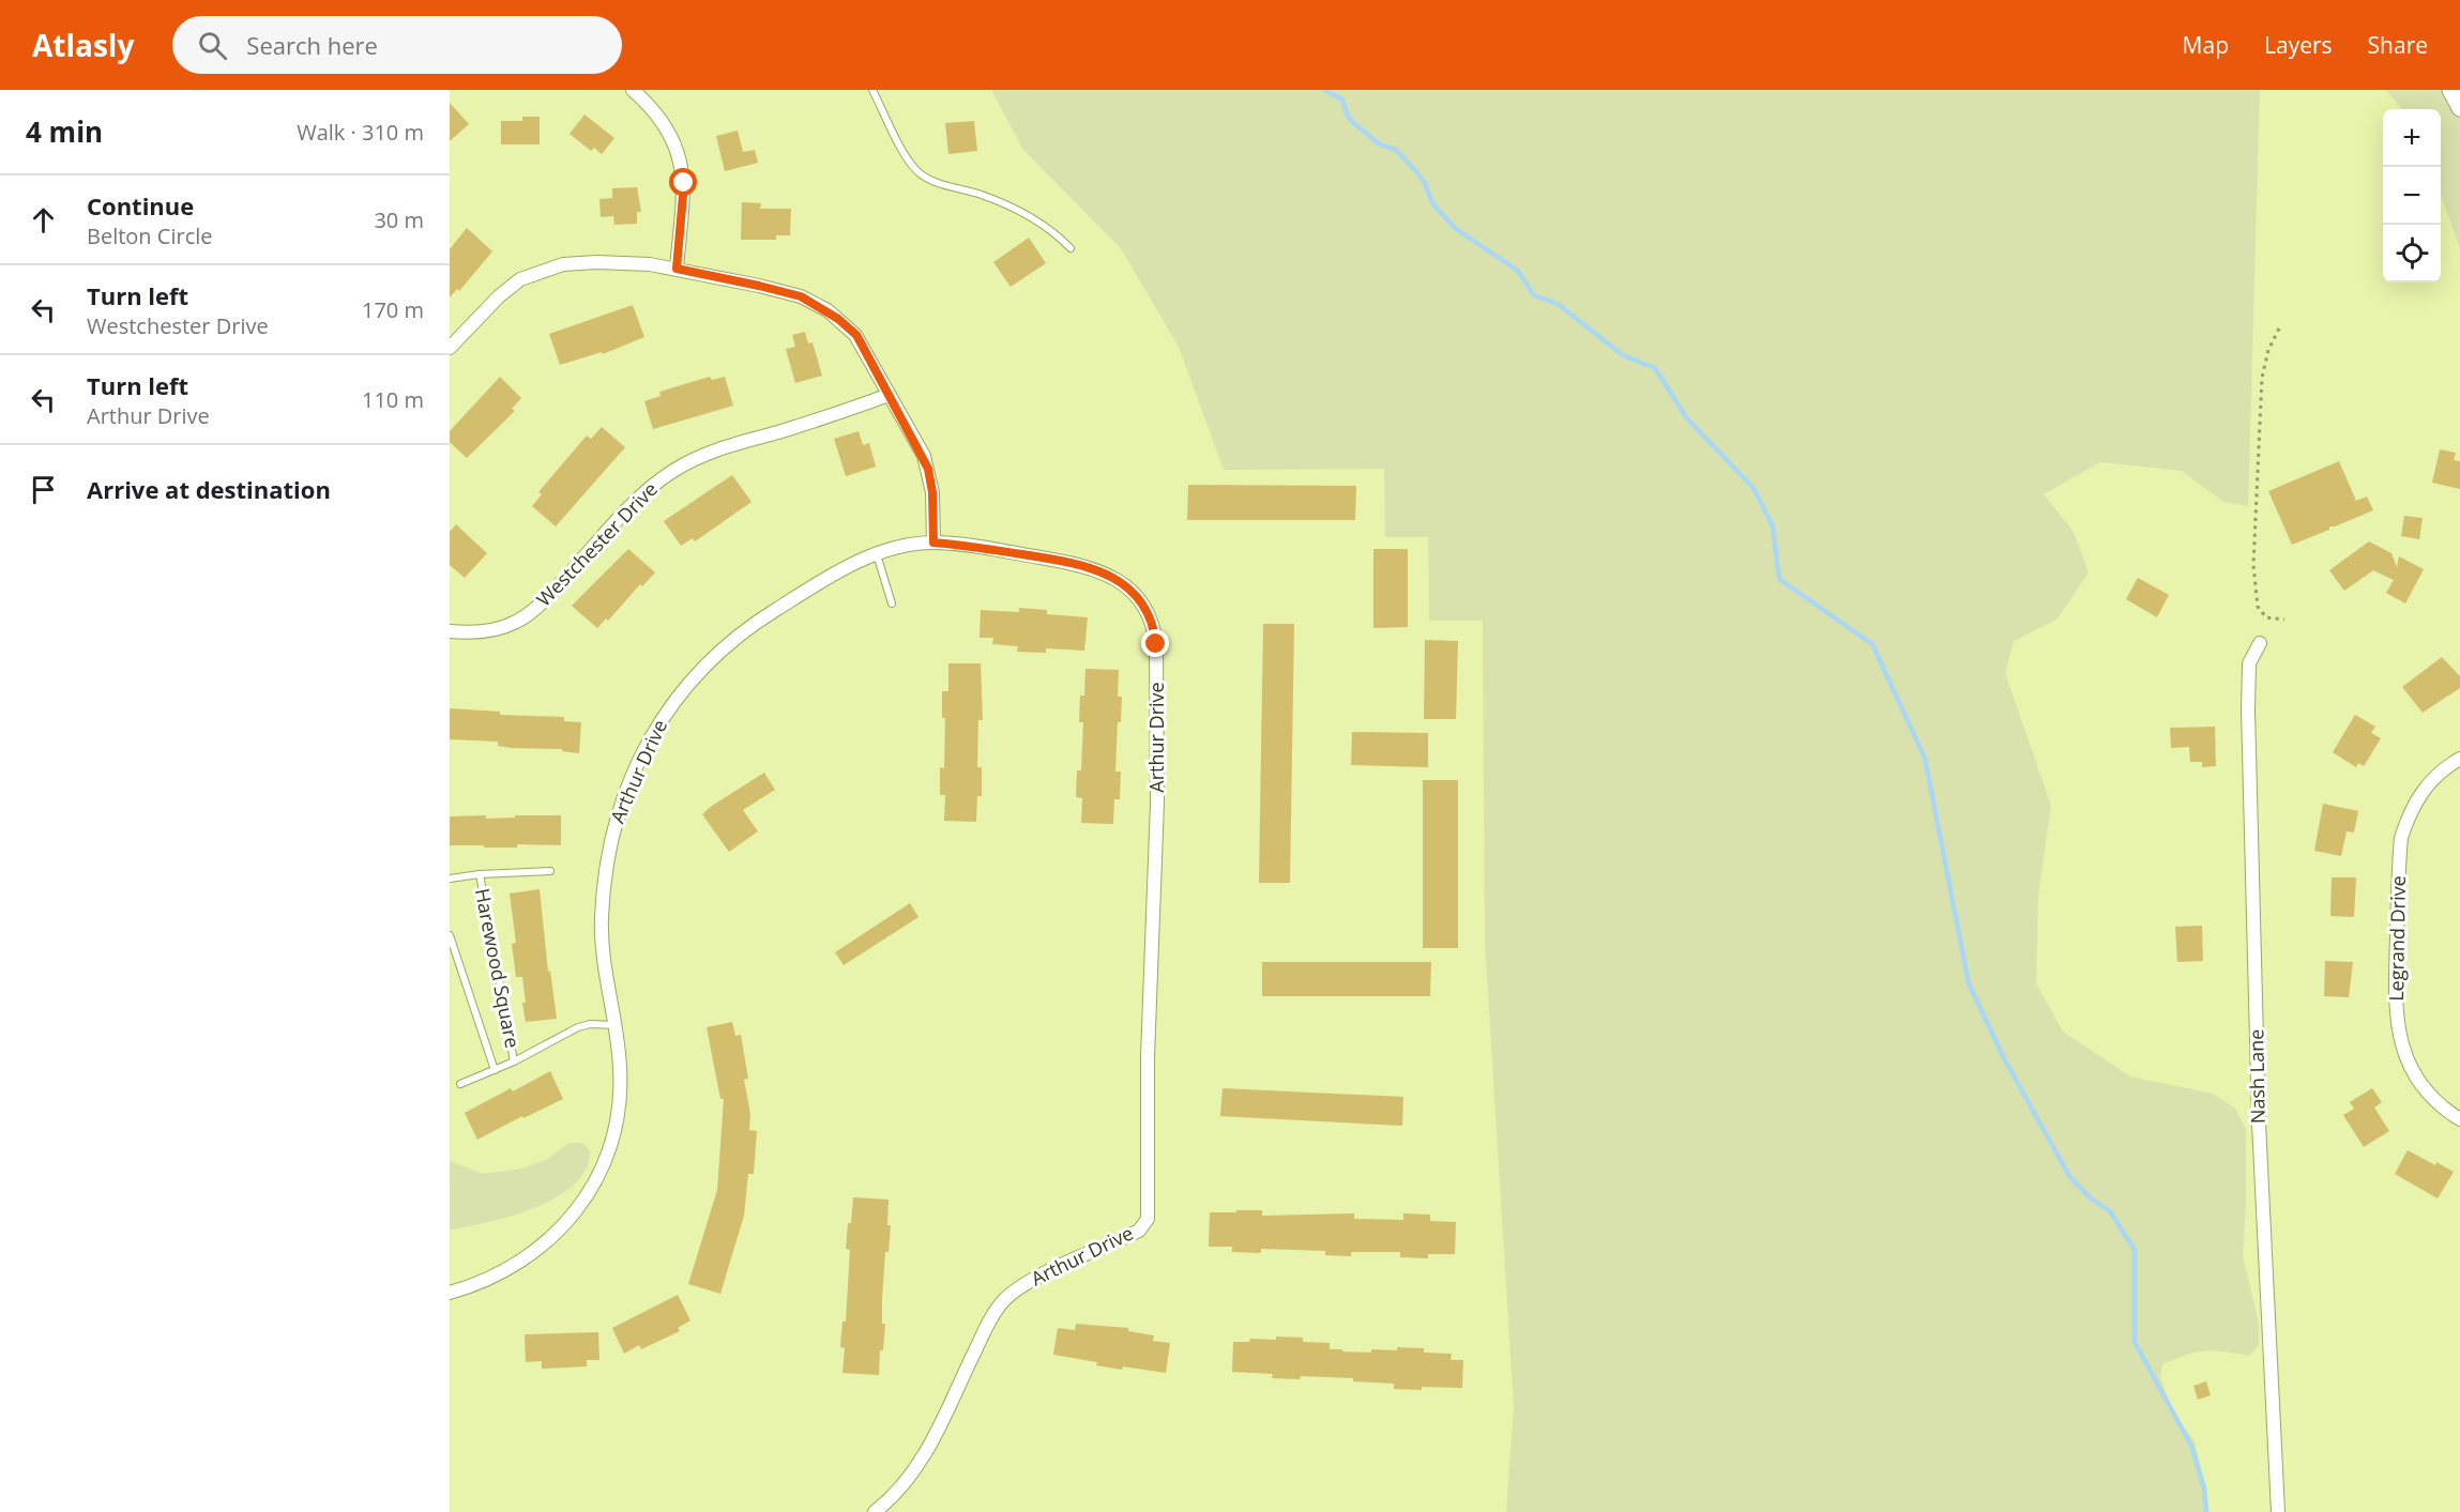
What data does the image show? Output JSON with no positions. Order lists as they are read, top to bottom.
{
  "streets": {
    "street": [
      "Westchester Drive",
      "Arthur Drive",
      "Legrand Drive",
      "Nash Lane"
    ],
    "lane": ["Harewood Square"]
  },
  "crossings": [
    ["Arthur Drive", "Harewood Square"]
  ],
  "page": {
    "header": "Atlasly",
    "search": "Search here",
    "nav": ["Map", "Layers", "Share"],
    "heading": ["4 min", "Walk · 310 m"],
    "map_buttons": ["+", "−"],
    "list": [
      ["Continue", "Belton Circle", "30 m"],
      ["Turn left", "Westchester Drive", "170 m"],
      ["Turn left", "Arthur Drive", "110 m"],
      "Arrive at destination"
    ]
  }
}
